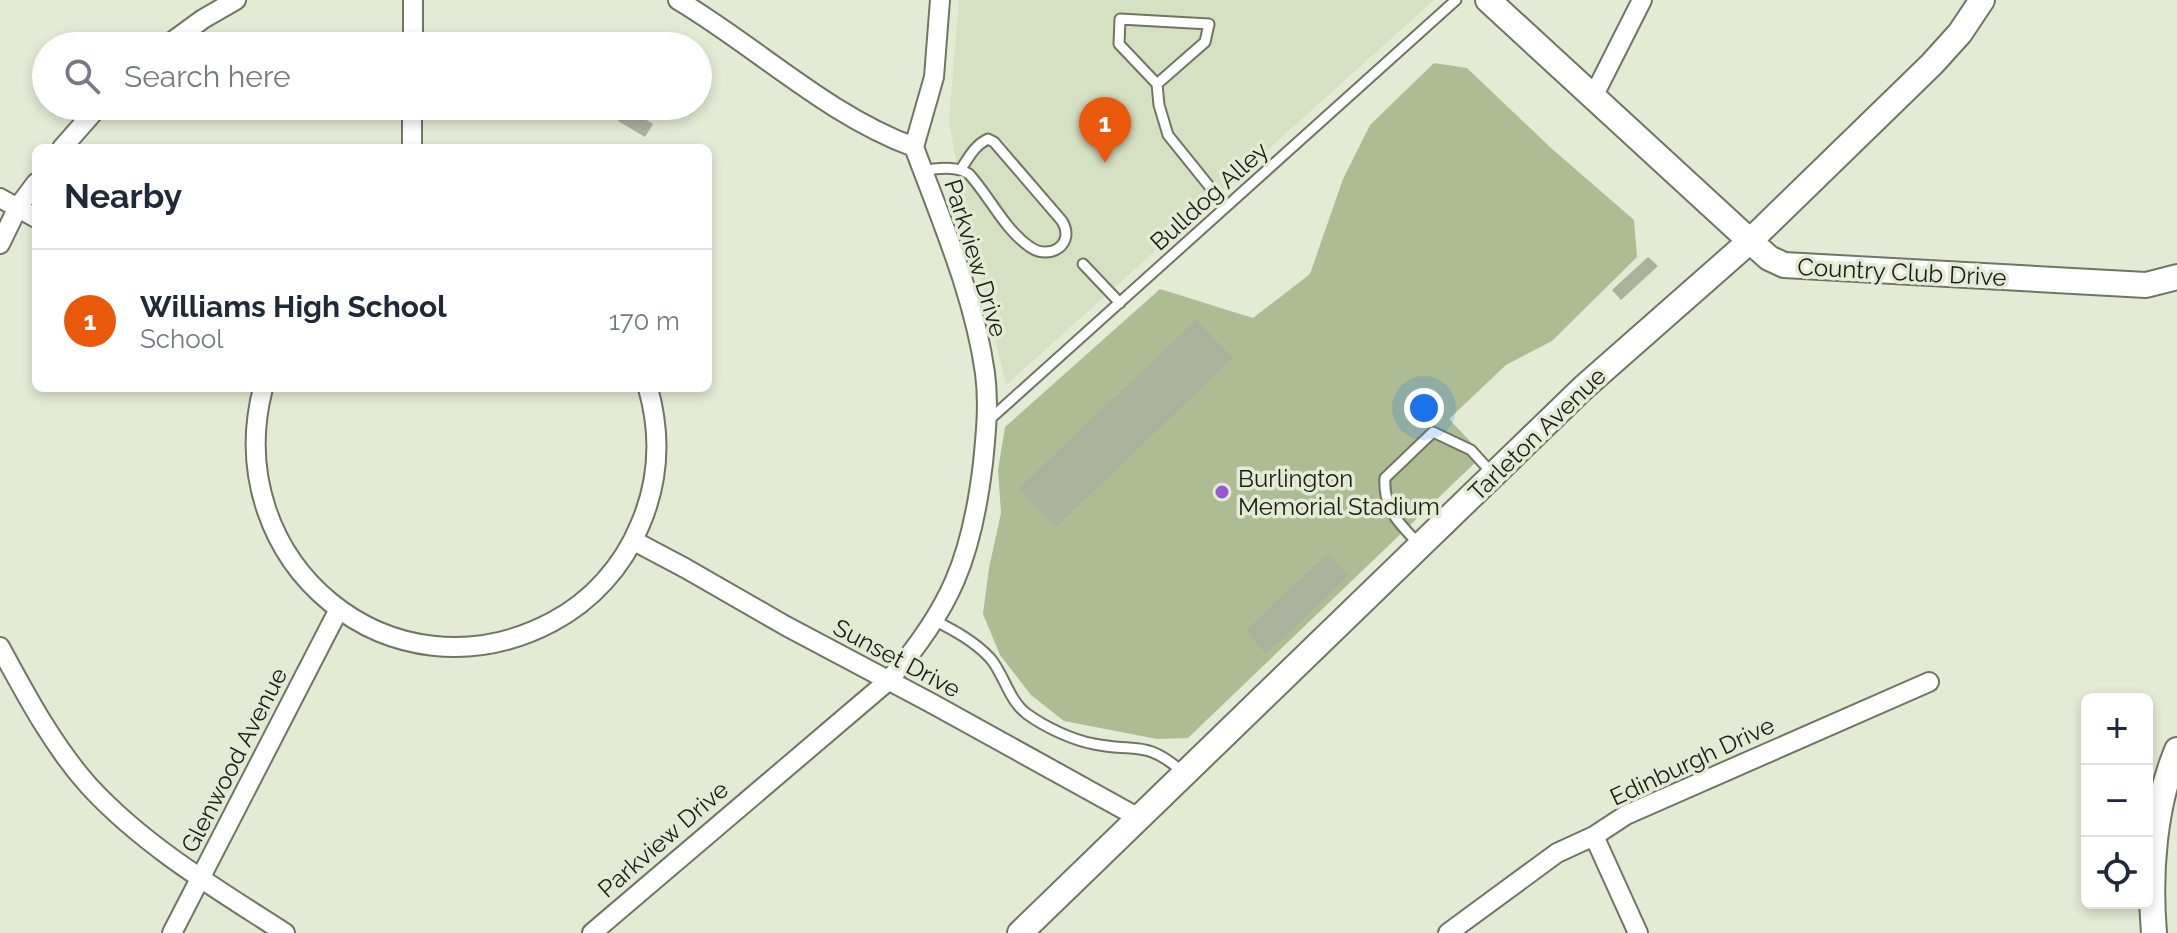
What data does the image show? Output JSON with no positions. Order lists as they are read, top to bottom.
{
  "streets": {
    "street": [
      "Parkview Drive",
      "Country Club Drive",
      "Tarleton Avenue",
      "Sunset Drive",
      "Glenwood Avenue",
      "Edinburgh Drive"
    ],
    "lane": ["Bulldog Alley"]
  },
  "crossings": [
    ["Bulldog Alley", "Parkview Drive"],
    ["Parkview Drive", "Sunset Drive"],
    ["Country Club Drive", "Tarleton Avenue"],
    ["Tarleton Avenue", "Sunset Drive"]
  ],
  "places": ["Burlington Memorial Stadium"],
  "page": {
    "search": "Search here",
    "pins": "1",
    "heading": "Nearby",
    "list": [
      {
        "mark": "1",
        "name": "Williams High School",
        "note": "School",
        "value": "170 m"
      }
    ],
    "map_buttons": ["+", "−"]
  }
}
